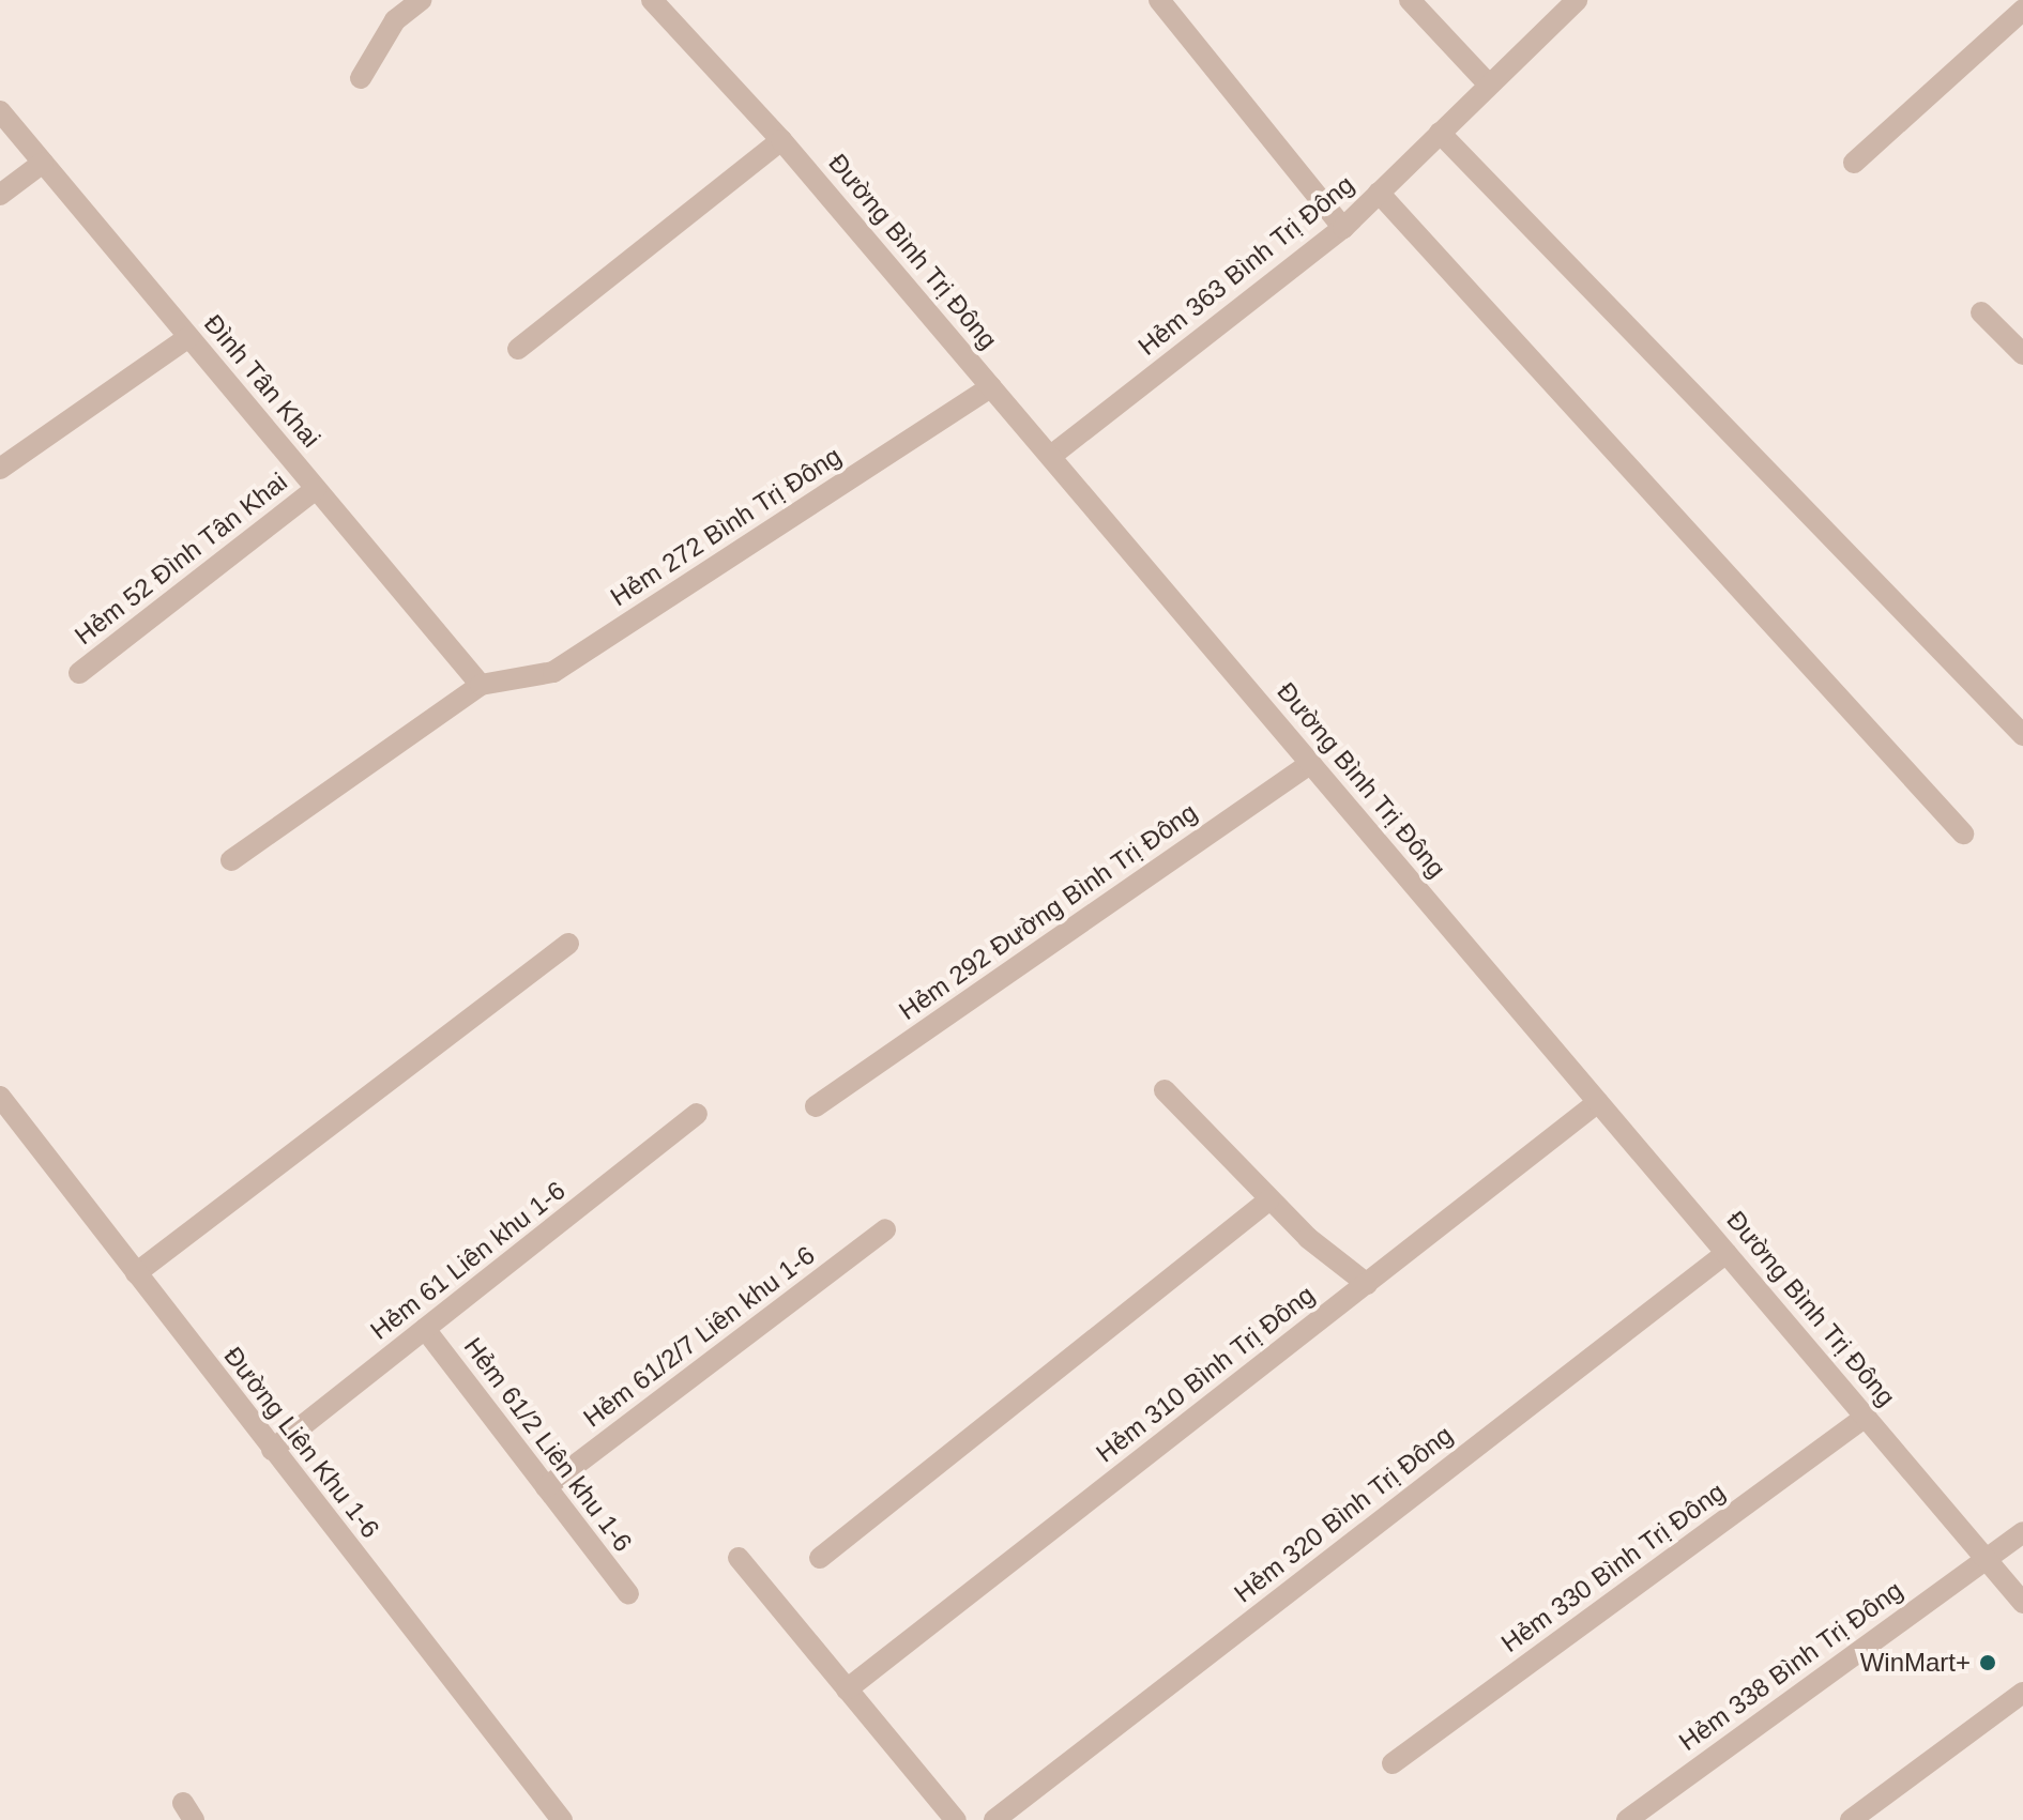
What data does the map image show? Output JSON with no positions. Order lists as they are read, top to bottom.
{
  "streets": {
    "street": [
      "Đường Bình Trị Đông",
      "Hẻm 363 Bình Trị Đông",
      "Đình Tân Khai",
      "Hẻm 272 Bình Trị Đông",
      "Hẻm 52 Đình Tân Khai",
      "Hẻm 292 Đường Bình Trị Đông",
      "Hẻm 61 Liên khu 1-6",
      "Hẻm 61/2/7 Liên khu 1-6",
      "Hẻm 310 Bình Trị Đông",
      "Đường Liên Khu 1-6",
      "Hẻm 61/2 Liên khu 1-6",
      "Hẻm 320 Bình Trị Đông",
      "Hẻm 330 Bình Trị Đông",
      "Hẻm 338 Bình Trị Đông"
    ]
  },
  "crossings": [
    ["Đường Bình Trị Đông", "Hẻm 363 Bình Trị Đông"],
    ["Đường Bình Trị Đông", "Hẻm 272 Bình Trị Đông"],
    ["Đường Bình Trị Đông", "Hẻm 292 Đường Bình Trị Đông"],
    ["Đường Bình Trị Đông", "Hẻm 310 Bình Trị Đông"],
    ["Đường Bình Trị Đông", "Hẻm 320 Bình Trị Đông"],
    ["Đường Bình Trị Đông", "Hẻm 330 Bình Trị Đông"],
    ["Đường Bình Trị Đông", "Hẻm 338 Bình Trị Đông"],
    ["Đình Tân Khai", "Hẻm 272 Bình Trị Đông"],
    ["Đình Tân Khai", "Hẻm 52 Đình Tân Khai"],
    ["Hẻm 61 Liên khu 1-6", "Đường Liên Khu 1-6"],
    ["Hẻm 61 Liên khu 1-6", "Hẻm 61/2 Liên khu 1-6"],
    ["Hẻm 61/2/7 Liên khu 1-6", "Hẻm 61/2 Liên khu 1-6"]
  ],
  "places": ["WinMart+"]
}
